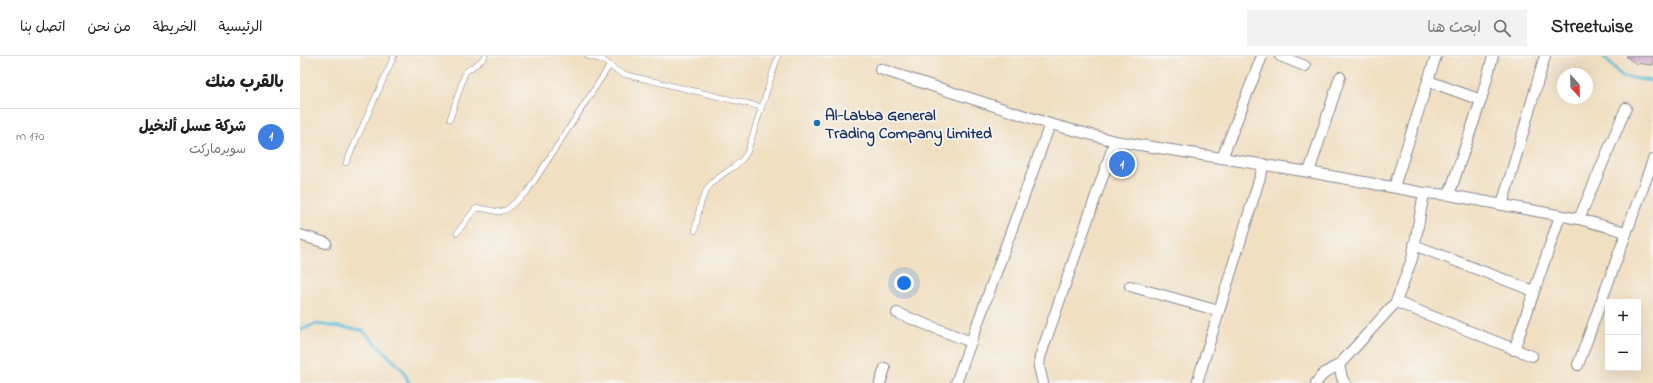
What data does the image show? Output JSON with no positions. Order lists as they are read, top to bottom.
{
  "places": ["Al-Labba General Trading Company Limited"],
  "north": "bottom",
  "page": {
    "header": "Streetwise",
    "search": "ابحث هنا",
    "nav": [
      "الرئيسية",
      "الخريطة",
      "من نحن",
      "اتصل بنا"
    ],
    "heading": "بالقرب منك",
    "list": [
      {
        "mark": "1",
        "name": "شركة عسل ألنخيل",
        "note": "سوبرماركت",
        "value": "170 m"
      }
    ],
    "pins": "1",
    "map_buttons": ["+", "−"]
  }
}
